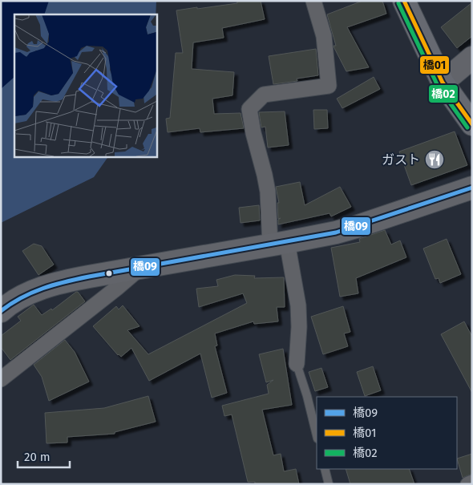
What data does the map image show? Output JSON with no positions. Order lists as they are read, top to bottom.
{
  "places": {
    "restaurant": ["ガスト"]
  },
  "lines": ["transit line 橋01", "transit line 橋02", "transit line 橋09"],
  "legend": ["橋09", "橋01", "橋02"],
  "scale_bar": "20 m"
}
